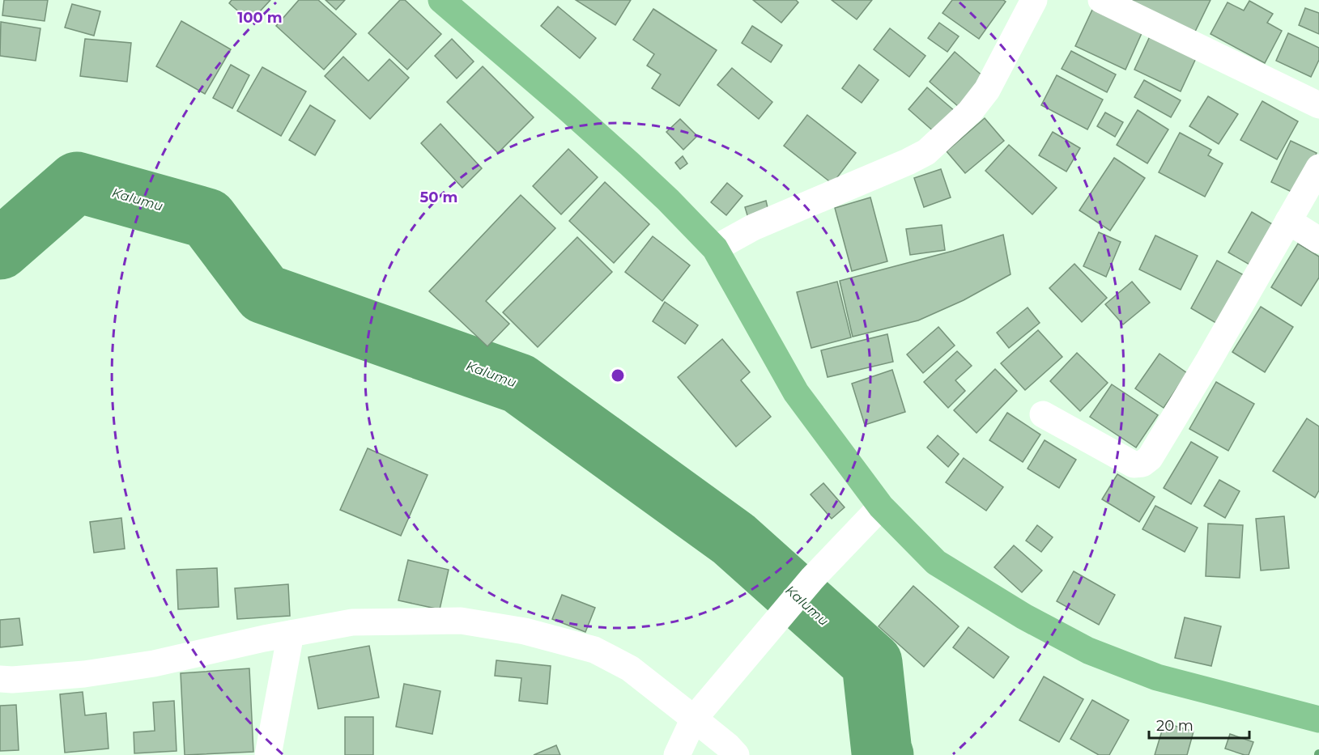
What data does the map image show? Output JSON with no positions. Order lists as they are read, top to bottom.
{
  "water": ["Kalumu"],
  "scale_bar": "20 m",
  "rings": ["100 m", "50 m"]
}
